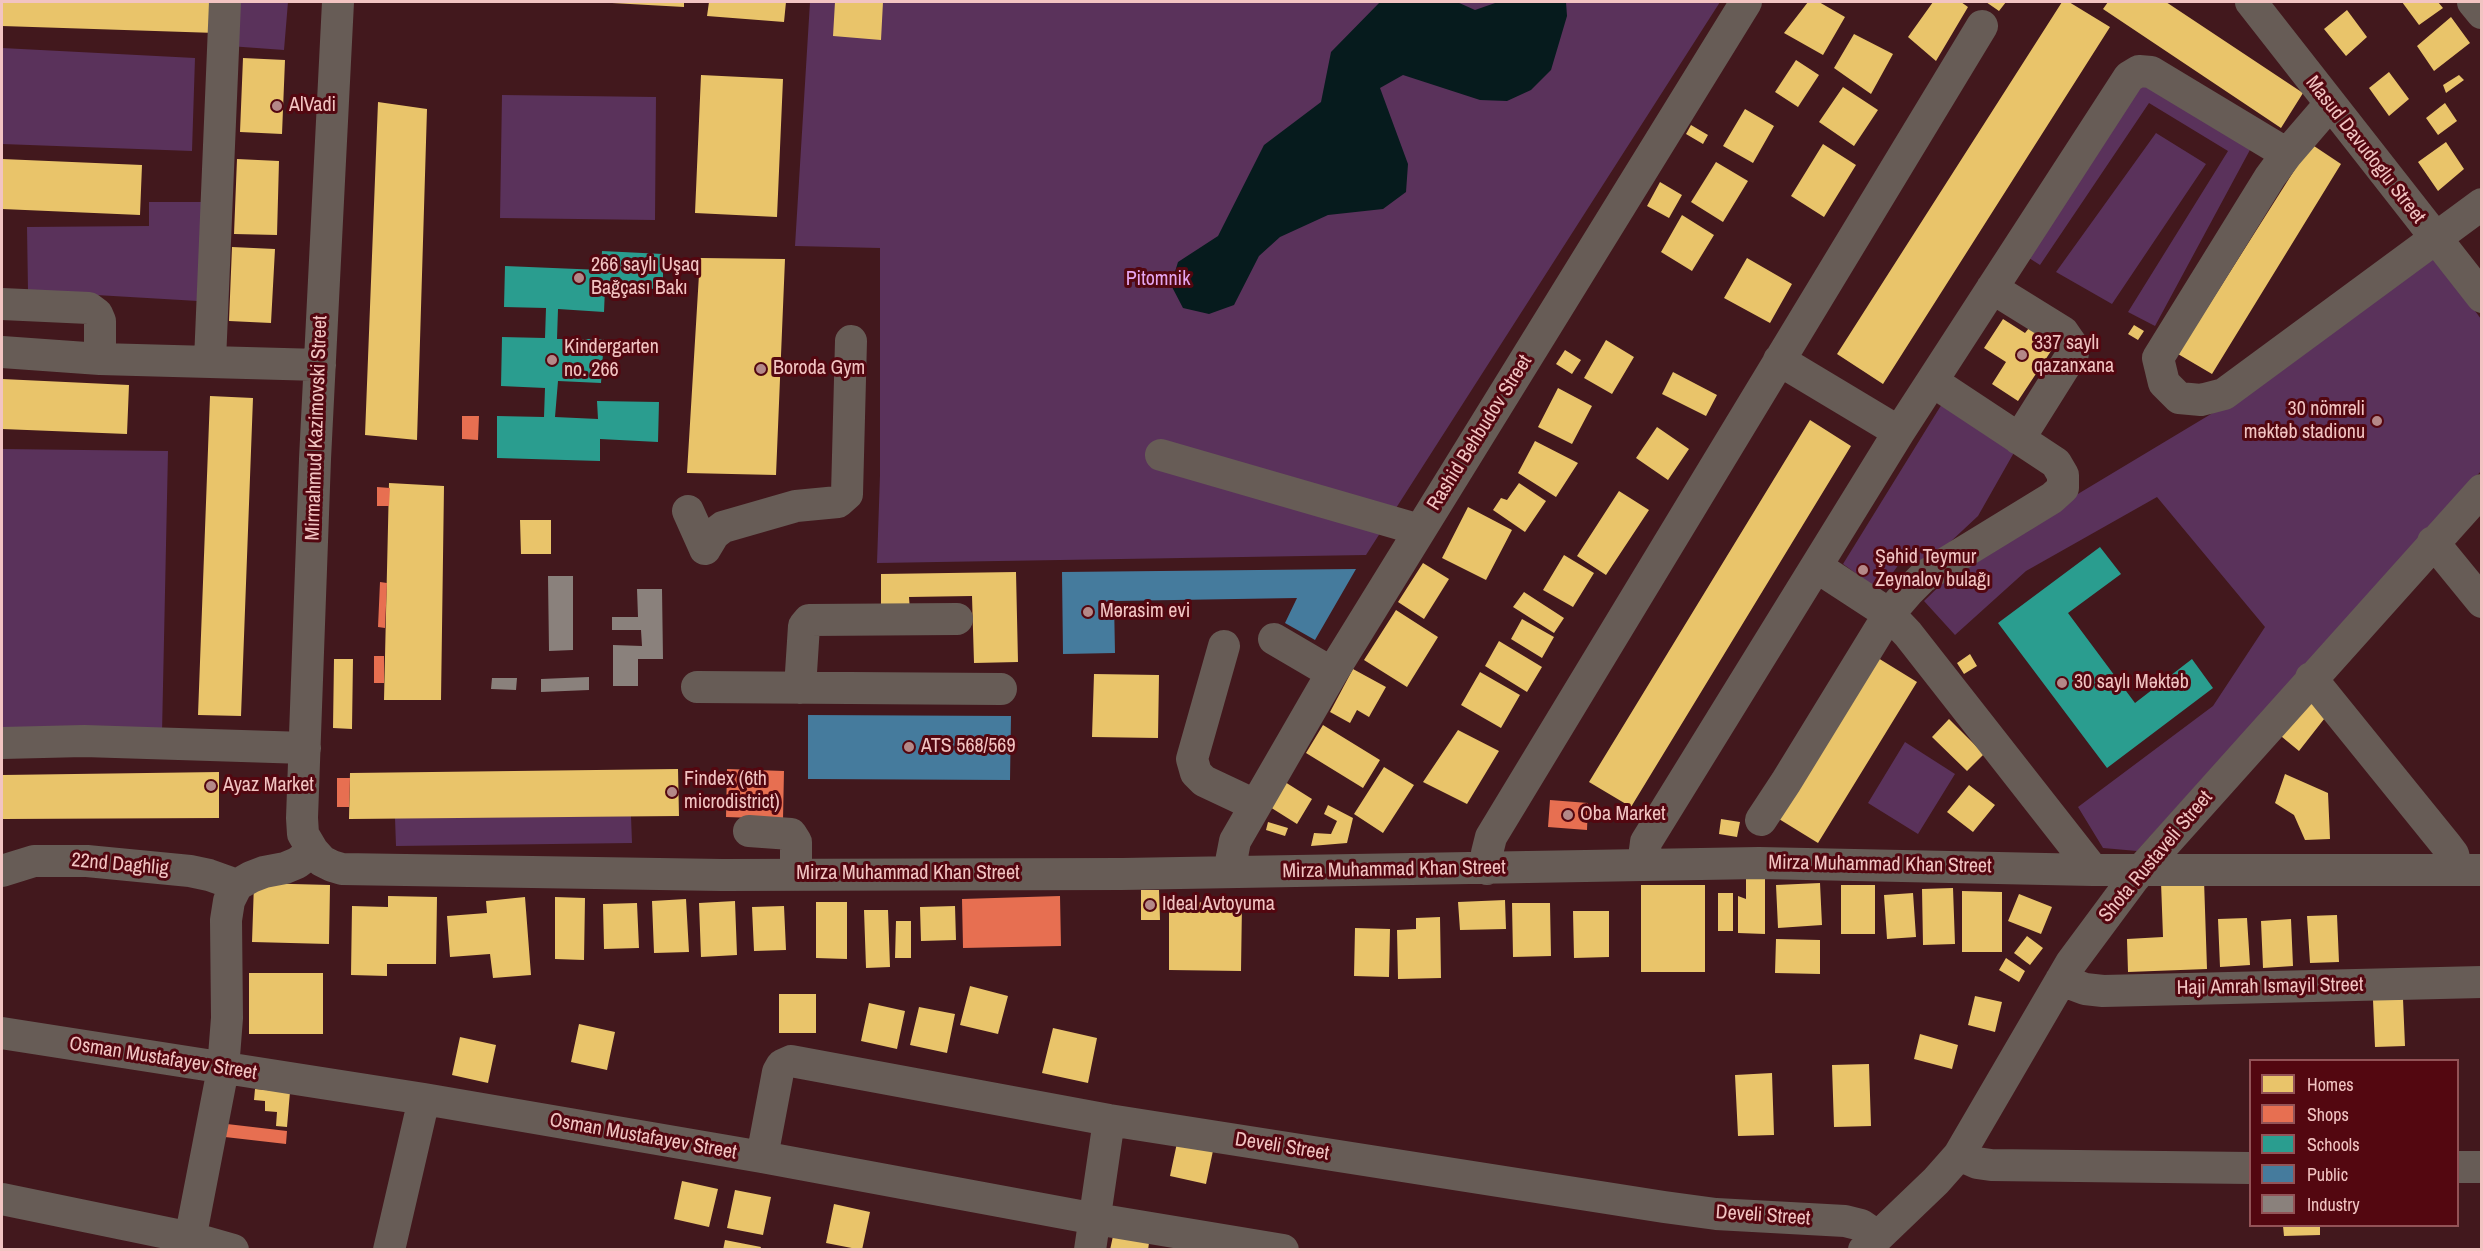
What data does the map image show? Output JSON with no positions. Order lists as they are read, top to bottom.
{
  "streets": {
    "street": [
      "Masud Davudoglu Street",
      "Mirmahmud Kazimovski Street",
      "Rashid Behbudov Street",
      "Shota Rustaveli Street",
      "22nd Daghlig",
      "Mirza Muhammad Khan Street",
      "Haji Amrah Ismayil Street",
      "Osman Mustafayev Street",
      "Develi Street"
    ]
  },
  "crossings": [
    ["Mirmahmud Kazimovski Street", "Mirza Muhammad Khan Street"],
    ["Rashid Behbudov Street", "Mirza Muhammad Khan Street"],
    ["Shota Rustaveli Street", "Mirza Muhammad Khan Street"],
    ["Shota Rustaveli Street", "Haji Amrah Ismayil Street"],
    ["Shota Rustaveli Street", "Develi Street"],
    ["Osman Mustafayev Street", "Develi Street"]
  ],
  "parks": ["Pitomnik"],
  "places": [
    "AlVadi",
    "266 saylı Uşaq Bağçası Bakı",
    "337 saylı qazanxana",
    "Kindergarten no. 266",
    "Boroda Gym",
    "30 nömrəli məktəb stadionu",
    "Şəhid Teymur Zeynalov bulağı",
    "Mərasim evi",
    "30 saylı Məktəb",
    "ATS 568/569",
    "Ayaz Market",
    "Findex (6th microdistrict)",
    "Oba Market",
    "Ideal Avtoyuma"
  ],
  "legend": [
    "Homes",
    "Shops",
    "Schools",
    "Public",
    "Industry"
  ]
}
